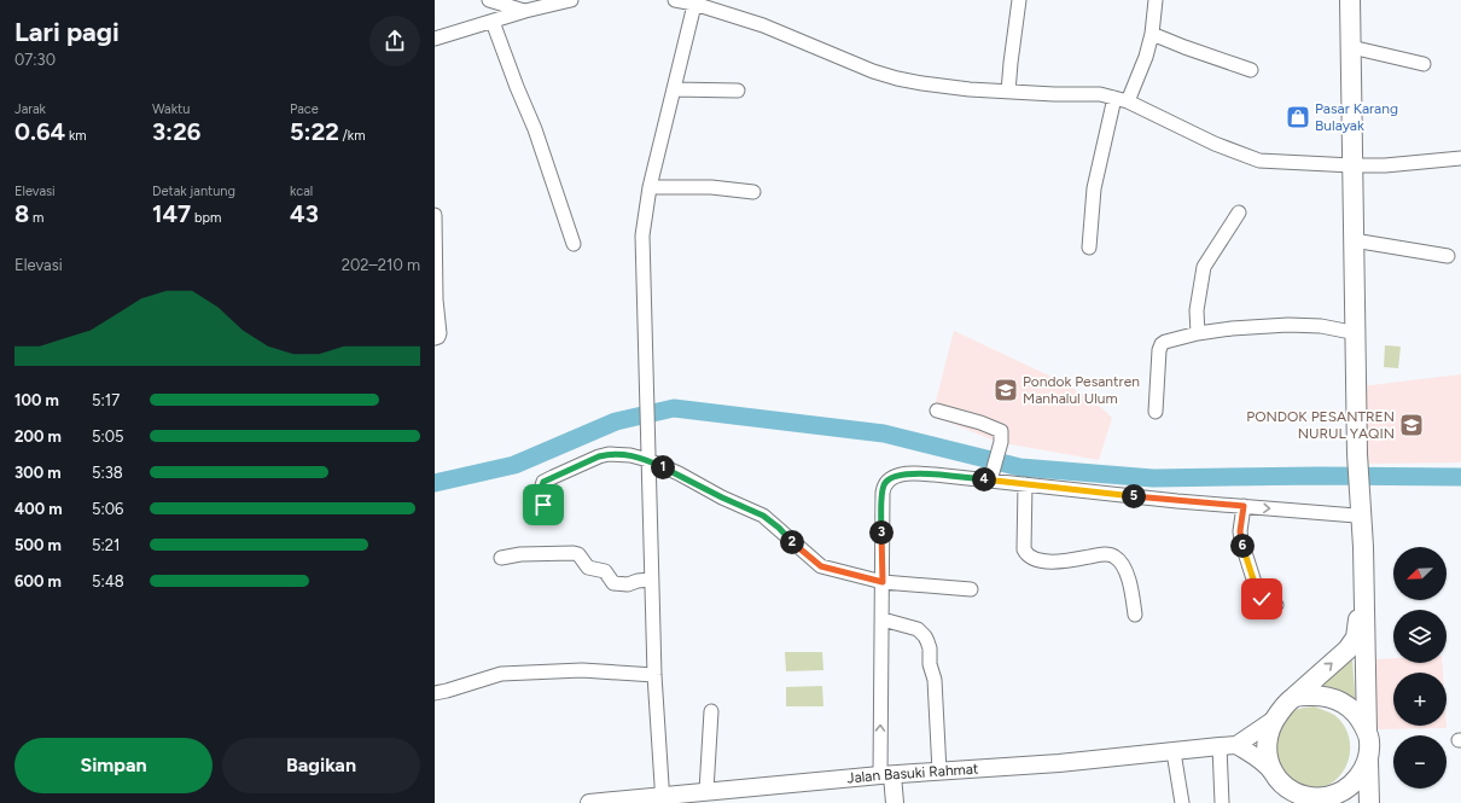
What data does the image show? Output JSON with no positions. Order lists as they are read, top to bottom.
{
  "streets": {
    "main road": ["Jalan Basuki Rahmat"]
  },
  "places": {
    "shop": ["Pasar Karang Bulayak"],
    "school or university": ["Pondok Pesantren Manhalul Ulum", "PONDOK PESANTREN NURUL YAQIN"]
  },
  "north": "bottom left",
  "page": {
    "heading": ["Lari pagi", "07:30"],
    "stats": [
      ["Jarak", "0.64 km"],
      ["Waktu", "3:26"],
      ["Pace", "5:22 /km"],
      ["Elevasi", "8 m"],
      ["Detak jantung", "147 bpm"],
      ["kcal", "43"]
    ],
    "chart": ["Elevasi", "202–210 m"],
    "list": [
      {
        "name": "100 m",
        "note": "5:17"
      },
      {
        "name": "200 m",
        "note": "5:05"
      },
      {
        "name": "300 m",
        "note": "5:38"
      },
      {
        "name": "400 m",
        "note": "5:06"
      },
      {
        "name": "500 m",
        "note": "5:21"
      },
      {
        "name": "600 m",
        "note": "5:48"
      }
    ],
    "pins": [
      "1",
      "4",
      "5",
      "3",
      "2",
      "6"
    ],
    "map_buttons": ["+", "−"],
    "buttons": ["Simpan", "Bagikan"]
  }
}
